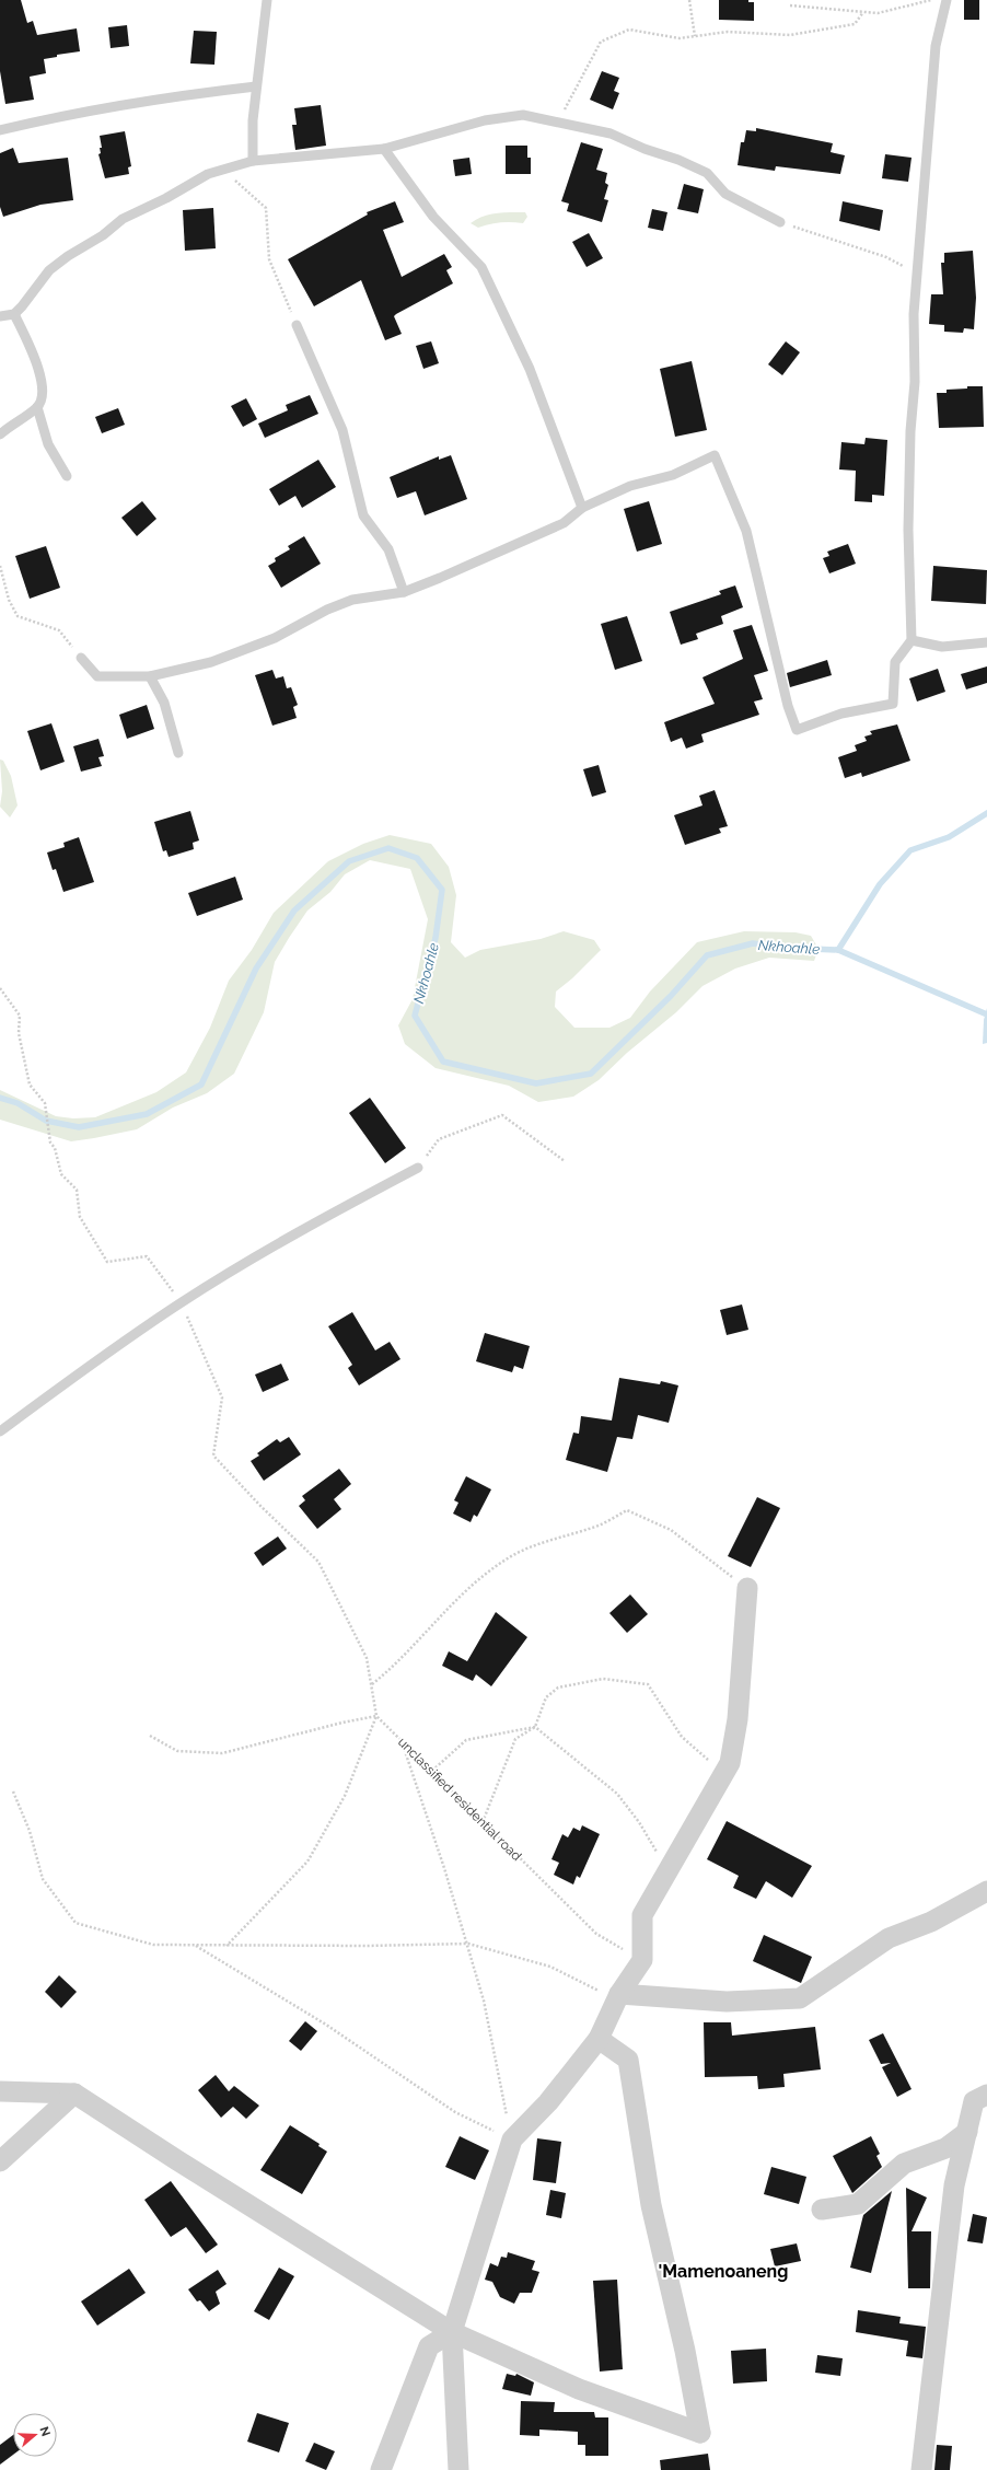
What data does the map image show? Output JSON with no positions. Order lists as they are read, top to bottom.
{
  "streets": {
    "path": ["unclassified residential road"]
  },
  "districts": ["'Mamenoaneng"],
  "water": ["Nkhoahle"],
  "north": "right"
}
